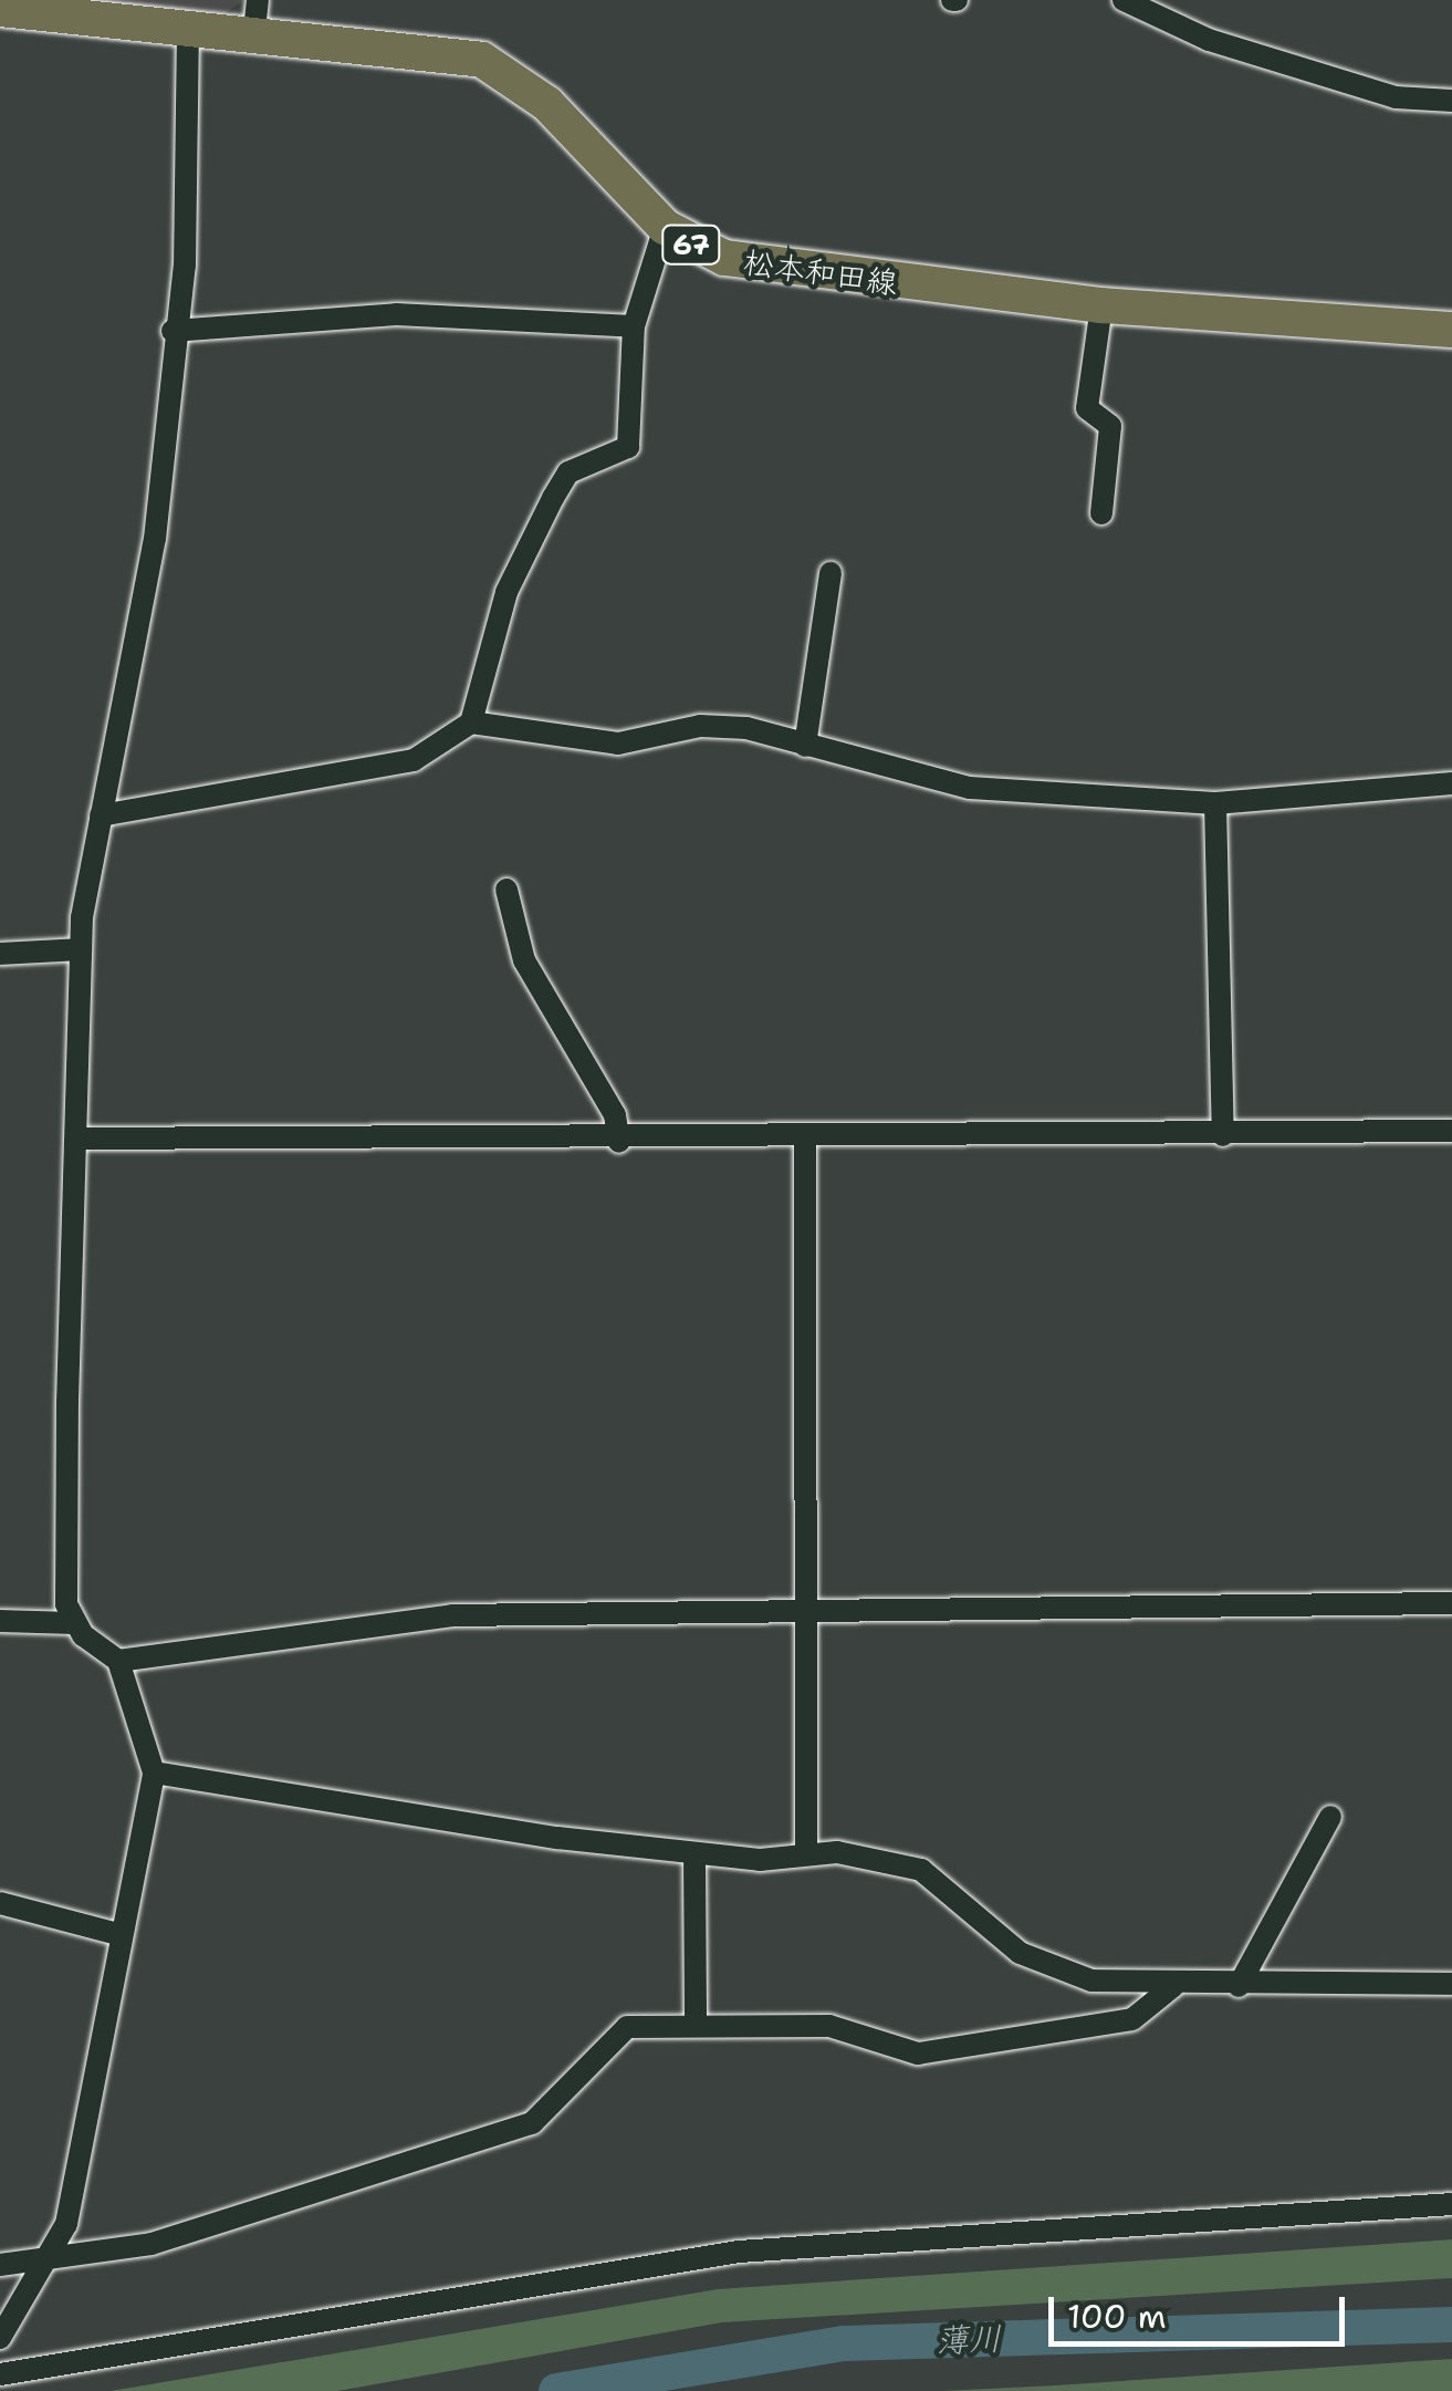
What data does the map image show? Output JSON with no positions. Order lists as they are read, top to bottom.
{
  "streets": {
    "main road": ["67", "松本和田線"]
  },
  "water": ["薄川"],
  "scale_bar": "100 m"
}
